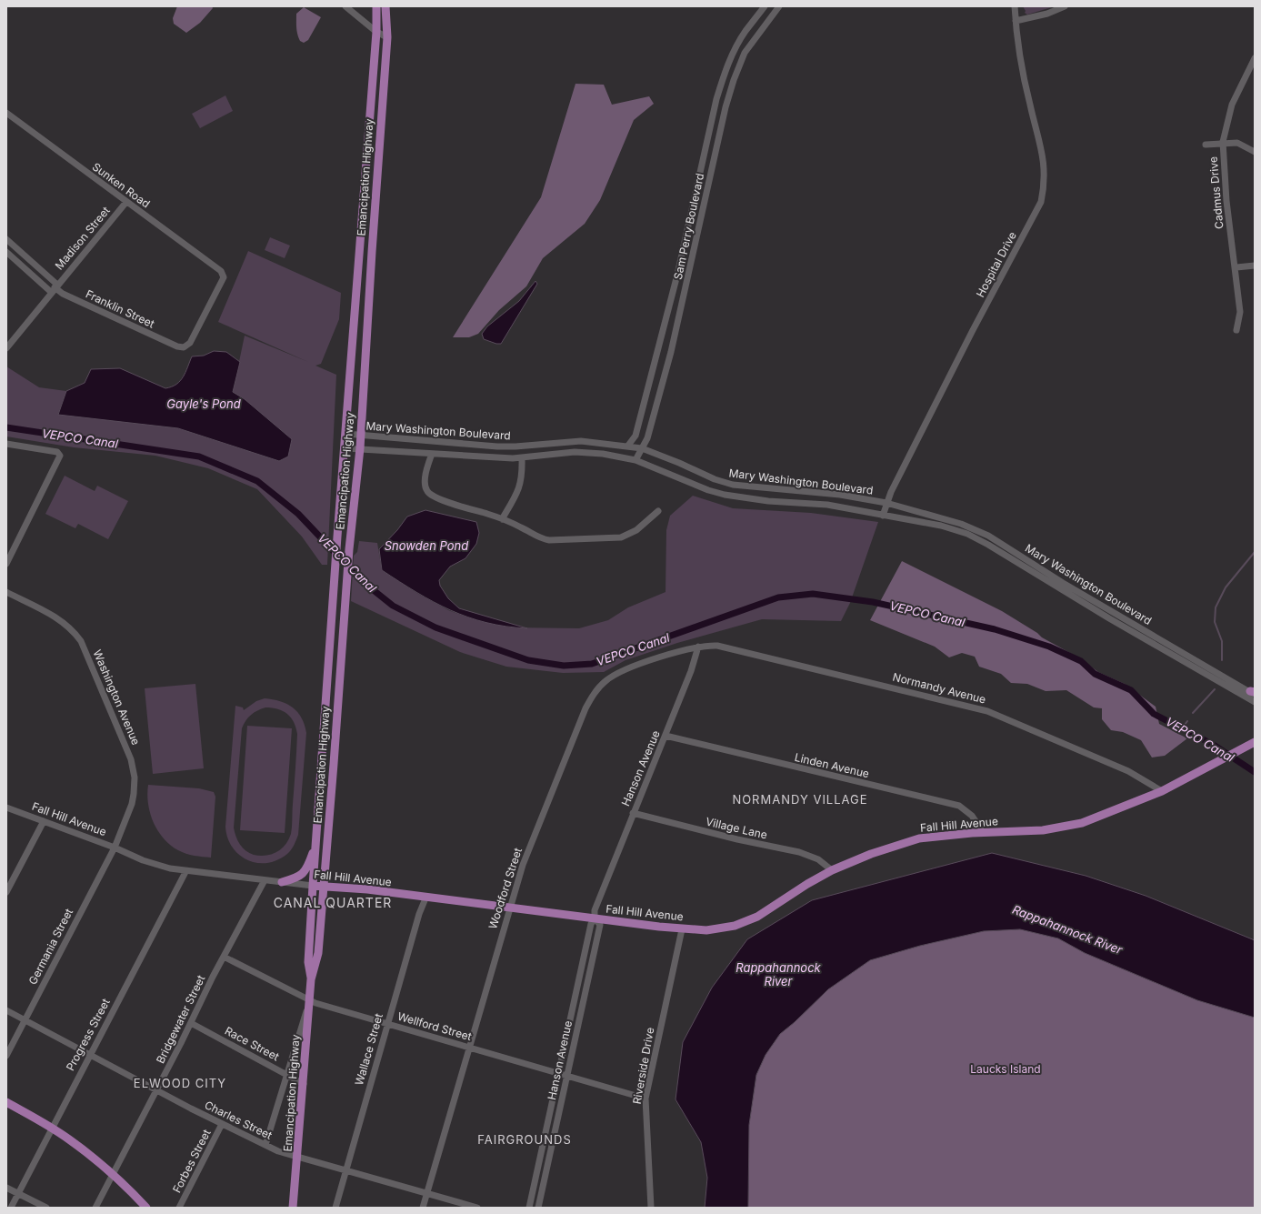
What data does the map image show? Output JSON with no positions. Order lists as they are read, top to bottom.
{
  "streets": {
    "main road": ["Emancipation Highway", "Fall Hill Avenue"],
    "street": [
      "Sunken Road",
      "Cadmus Drive",
      "Sam Perry Boulevard",
      "Madison Street",
      "Hospital Drive",
      "Franklin Street",
      "Mary Washington Boulevard",
      "Normandy Avenue",
      "Washington Avenue",
      "Linden Avenue",
      "Hanson Avenue",
      "Village Lane",
      "Woodford Street",
      "Germania Street",
      "Bridgewater Street",
      "Wellford Street",
      "Progress Street",
      "Race Street",
      "Wallace Street",
      "Riverside Drive",
      "Charles Street",
      "Forbes Street"
    ]
  },
  "crossings": [
    ["Emancipation Highway", "Mary Washington Boulevard"],
    ["Emancipation Highway", "Fall Hill Avenue"],
    ["Emancipation Highway", "Wellford Street"],
    ["Emancipation Highway", "Race Street"],
    ["Emancipation Highway", "Charles Street"],
    ["Sunken Road", "Madison Street"],
    ["Sunken Road", "Franklin Street"],
    ["Sam Perry Boulevard", "Mary Washington Boulevard"],
    ["Madison Street", "Franklin Street"],
    ["Hospital Drive", "Mary Washington Boulevard"],
    ["Normandy Avenue", "Hanson Avenue"],
    ["Normandy Avenue", "Fall Hill Avenue"],
    ["Normandy Avenue", "Woodford Street"],
    ["Washington Avenue", "Fall Hill Avenue"],
    ["Washington Avenue", "Germania Street"],
    ["Linden Avenue", "Hanson Avenue"],
    ["Linden Avenue", "Fall Hill Avenue"],
    ["Hanson Avenue", "Fall Hill Avenue"],
    ["Hanson Avenue", "Village Lane"],
    ["Hanson Avenue", "Woodford Street"],
    ["Hanson Avenue", "Wellford Street"],
    ["Fall Hill Avenue", "Village Lane"],
    ["Fall Hill Avenue", "Woodford Street"],
    ["Fall Hill Avenue", "Germania Street"],
    ["Fall Hill Avenue", "Bridgewater Street"],
    ["Fall Hill Avenue", "Progress Street"],
    ["Fall Hill Avenue", "Wallace Street"],
    ["Fall Hill Avenue", "Riverside Drive"],
    ["Woodford Street", "Wellford Street"],
    ["Woodford Street", "Charles Street"],
    ["Germania Street", "Charles Street"],
    ["Bridgewater Street", "Wellford Street"],
    ["Bridgewater Street", "Race Street"],
    ["Bridgewater Street", "Charles Street"],
    ["Wellford Street", "Wallace Street"],
    ["Wellford Street", "Riverside Drive"],
    ["Progress Street", "Charles Street"],
    ["Wallace Street", "Charles Street"],
    ["Charles Street", "Forbes Street"]
  ],
  "districts": [
    "NORMANDY VILLAGE",
    "CANAL QUARTER",
    "ELWOOD CITY",
    "FAIRGROUNDS"
  ],
  "water": [
    "Gayle's Pond",
    "VEPCO Canal",
    "Snowden Pond",
    "Rappahannock River"
  ],
  "parks": ["Laucks Island"]
}
